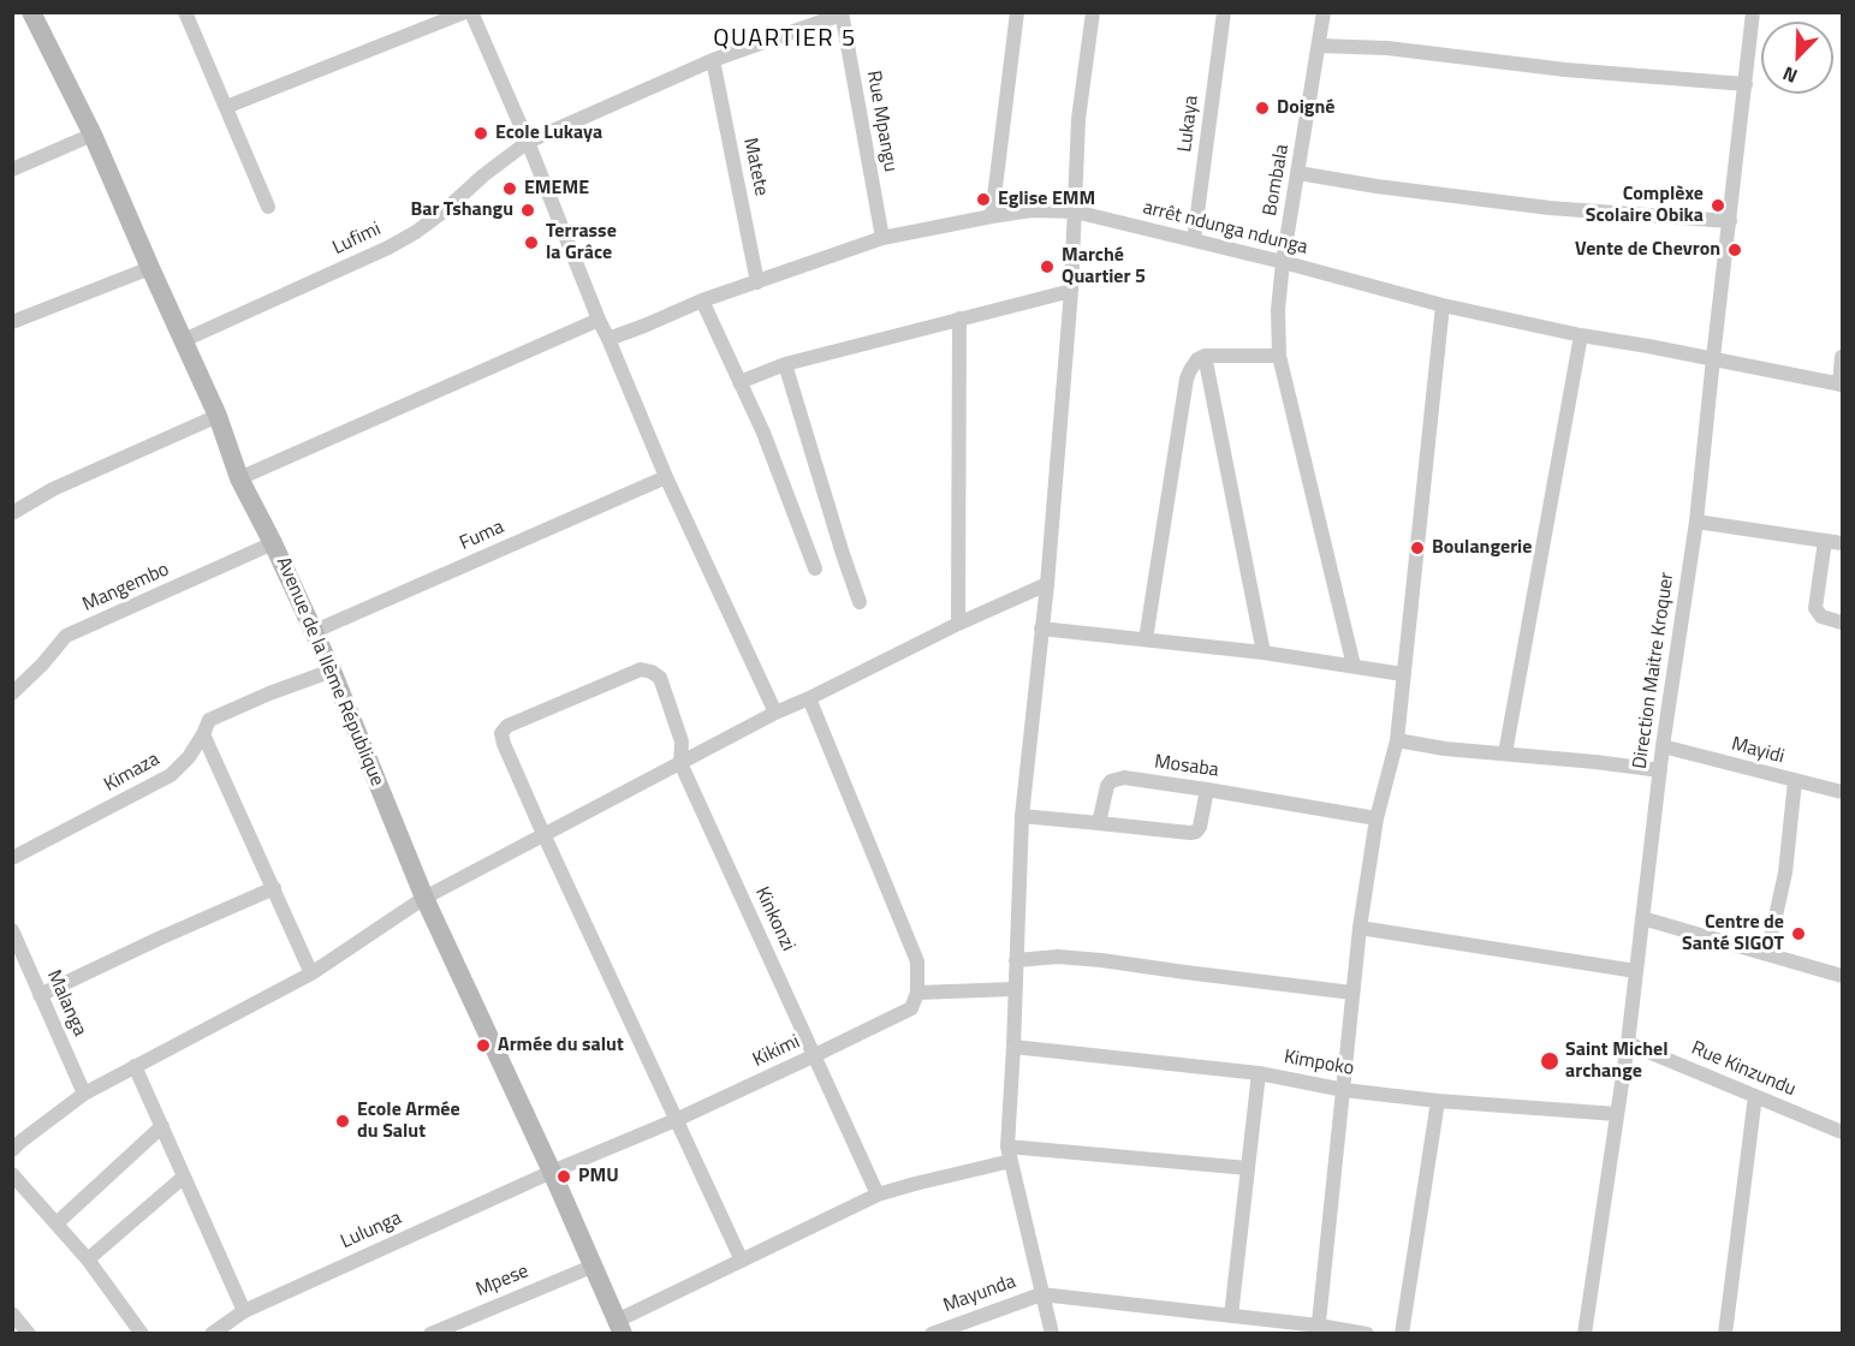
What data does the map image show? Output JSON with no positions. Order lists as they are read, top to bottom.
{
  "streets": {
    "street": [
      "Rue Mpangu",
      "Lukaya",
      "Matete",
      "Bombala",
      "arrêt ndunga ndunga",
      "Lufimi",
      "Fuma",
      "Mangembo",
      "Direction Maitre Kroquer",
      "Avenue de la IIème République",
      "Mayidi",
      "Mosaba",
      "Kimaza",
      "Kinkonzi",
      "Malanga",
      "Kikimi",
      "Kimpoko",
      "Rue Kinzundu",
      "Lulunga",
      "Mpese",
      "Mayunda"
    ]
  },
  "crossings": [
    ["Rue Mpangu", "arrêt ndunga ndunga"],
    ["Rue Mpangu", "Lufimi"],
    ["Lukaya", "arrêt ndunga ndunga"],
    ["Matete", "arrêt ndunga ndunga"],
    ["Matete", "Lufimi"],
    ["Bombala", "arrêt ndunga ndunga"],
    ["arrêt ndunga ndunga", "Direction Maitre Kroquer"],
    ["Lufimi", "Avenue de la IIème République"],
    ["Fuma", "Avenue de la IIème République"],
    ["Mangembo", "Avenue de la IIème République"],
    ["Direction Maitre Kroquer", "Mayidi"],
    ["Direction Maitre Kroquer", "Kimpoko"],
    ["Direction Maitre Kroquer", "Rue Kinzundu"],
    ["Avenue de la IIème République", "Kimaza"],
    ["Avenue de la IIème République", "Kikimi"],
    ["Avenue de la IIème République", "Lulunga"],
    ["Avenue de la IIème République", "Mpese"],
    ["Kinkonzi", "Kikimi"],
    ["Kikimi", "Lulunga"]
  ],
  "districts": ["QUARTIER 5"],
  "places": [
    "Doigné",
    "Ecole Lukaya",
    "EMEME",
    "Eglise EMM",
    "Complèxe Scolaire Obika",
    "Bar Tshangu",
    "Terrasse la Grâce",
    "Vente de Chevron",
    "Marché Quartier 5",
    "Boulangerie",
    "Centre de Santé SIGOT",
    "Armée du salut",
    "Saint Michel archange",
    "Ecole Armée du Salut",
    "PMU"
  ],
  "north": "bottom left"
}
